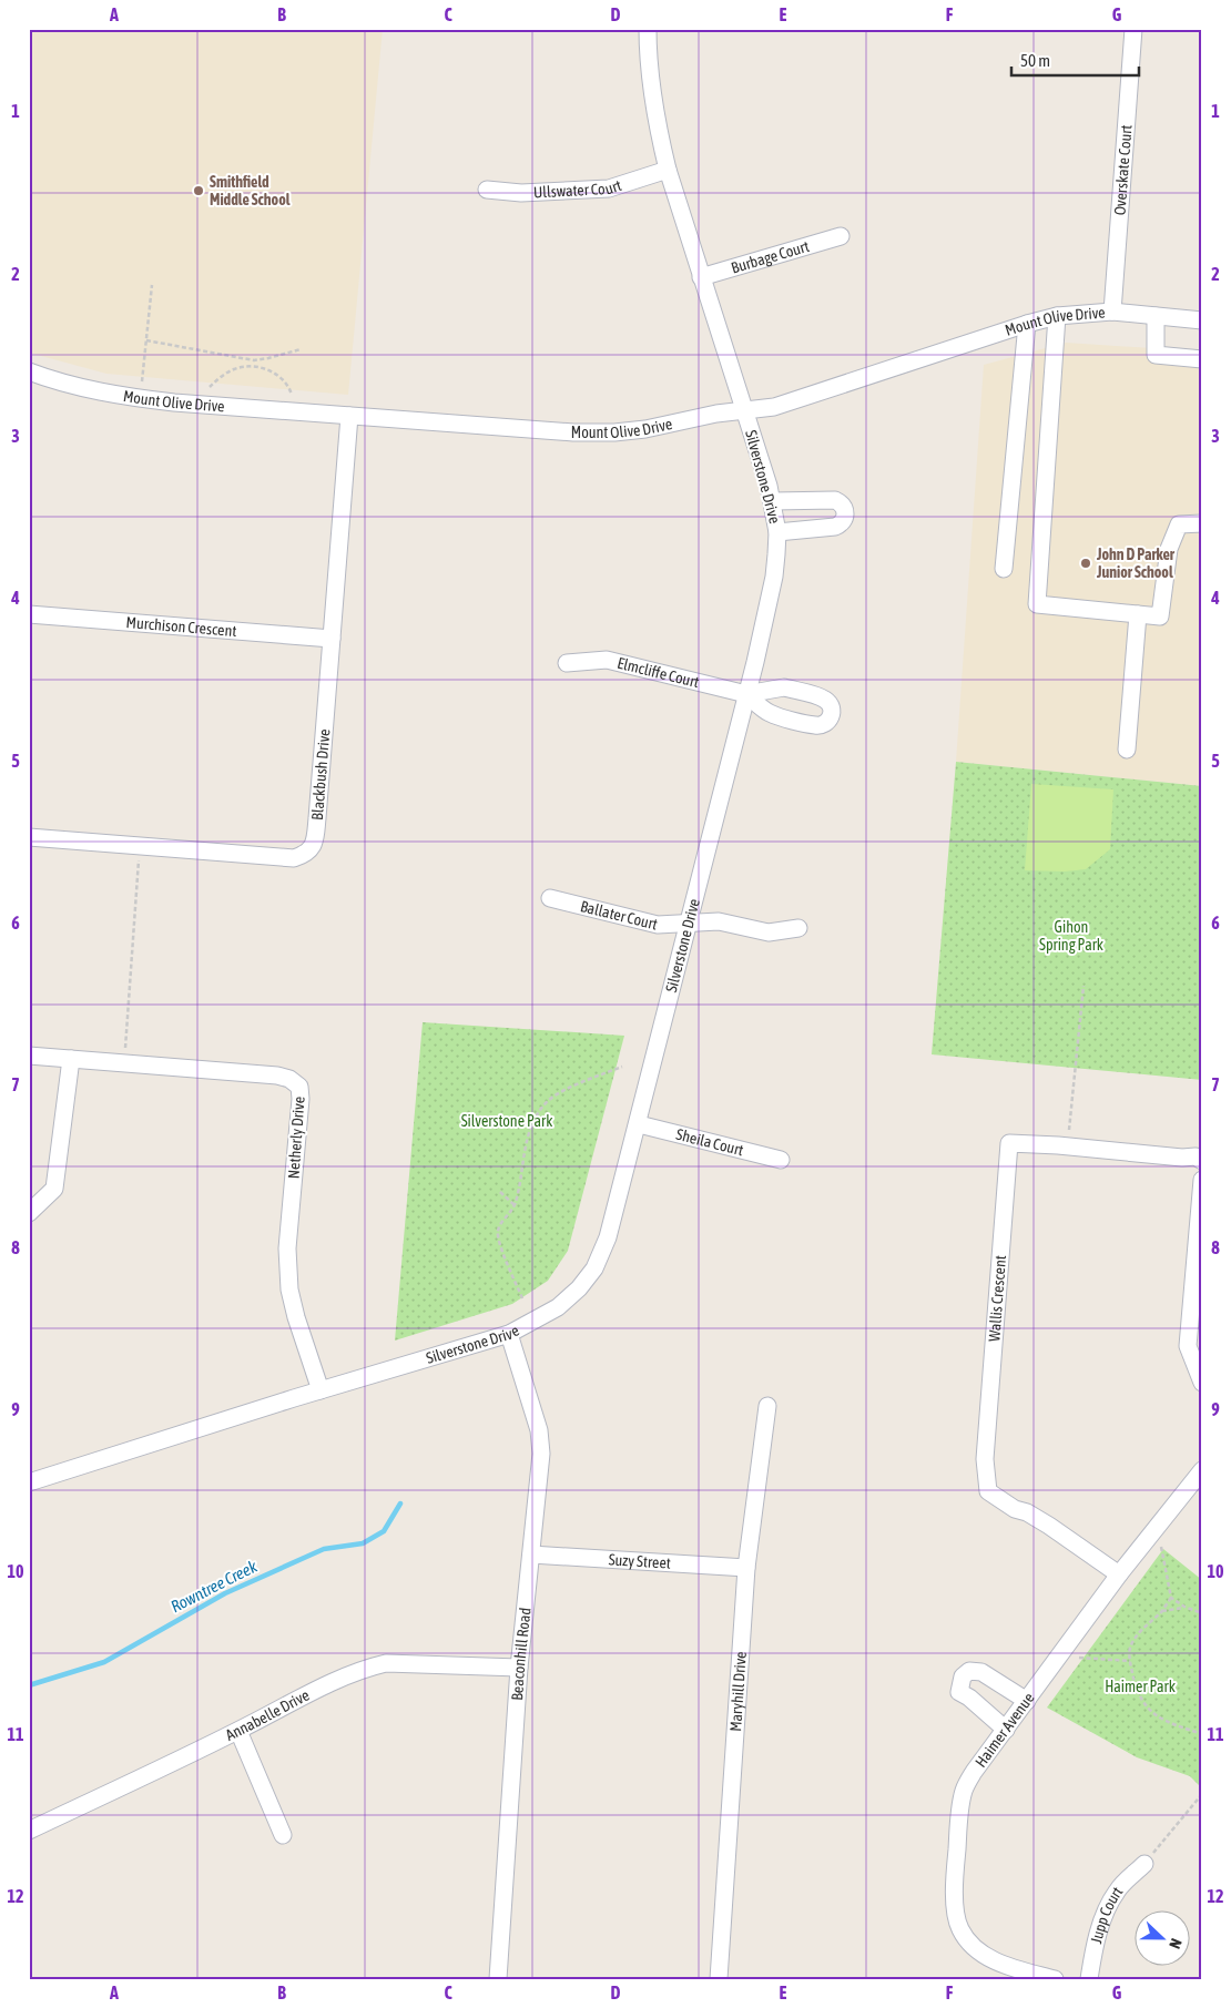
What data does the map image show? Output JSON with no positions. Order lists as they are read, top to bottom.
{
  "streets": {
    "street": [
      "Overskate Court",
      "Ullswater Court",
      "Burbage Court",
      "Mount Olive Drive",
      "Silverstone Drive",
      "Murchison Crescent",
      "Elmcliffe Court",
      "Blackbush Drive",
      "Ballater Court",
      "Netherly Drive",
      "Sheila Court",
      "Wallis Crescent",
      "Suzy Street",
      "Beaconhill Road",
      "Maryhill Drive",
      "Annabelle Drive",
      "Haimer Avenue",
      "Jupp Court"
    ]
  },
  "crossings": [
    ["Overskate Court", "Mount Olive Drive"],
    ["Ullswater Court", "Silverstone Drive"],
    ["Burbage Court", "Silverstone Drive"],
    ["Mount Olive Drive", "Silverstone Drive"],
    ["Mount Olive Drive", "Blackbush Drive"],
    ["Silverstone Drive", "Elmcliffe Court"],
    ["Silverstone Drive", "Ballater Court"],
    ["Silverstone Drive", "Netherly Drive"],
    ["Silverstone Drive", "Sheila Court"],
    ["Silverstone Drive", "Beaconhill Road"],
    ["Murchison Crescent", "Blackbush Drive"],
    ["Wallis Crescent", "Haimer Avenue"],
    ["Suzy Street", "Beaconhill Road"],
    ["Suzy Street", "Maryhill Drive"],
    ["Beaconhill Road", "Annabelle Drive"]
  ],
  "water": ["Rowntree Creek"],
  "parks": ["Gihon Spring Park", "Silverstone Park", "Haimer Park"],
  "places": ["Smithfield Middle School", "John D Parker Junior School"],
  "scale_bar": "50 m",
  "north": "right",
  "grid": {
    "columns": [
      "A",
      "B",
      "C",
      "D",
      "E",
      "F",
      "G"
    ],
    "rows": [
      "1",
      "2",
      "3",
      "4",
      "5",
      "6",
      "7",
      "8",
      "9",
      "10",
      "11",
      "12"
    ]
  }
}
